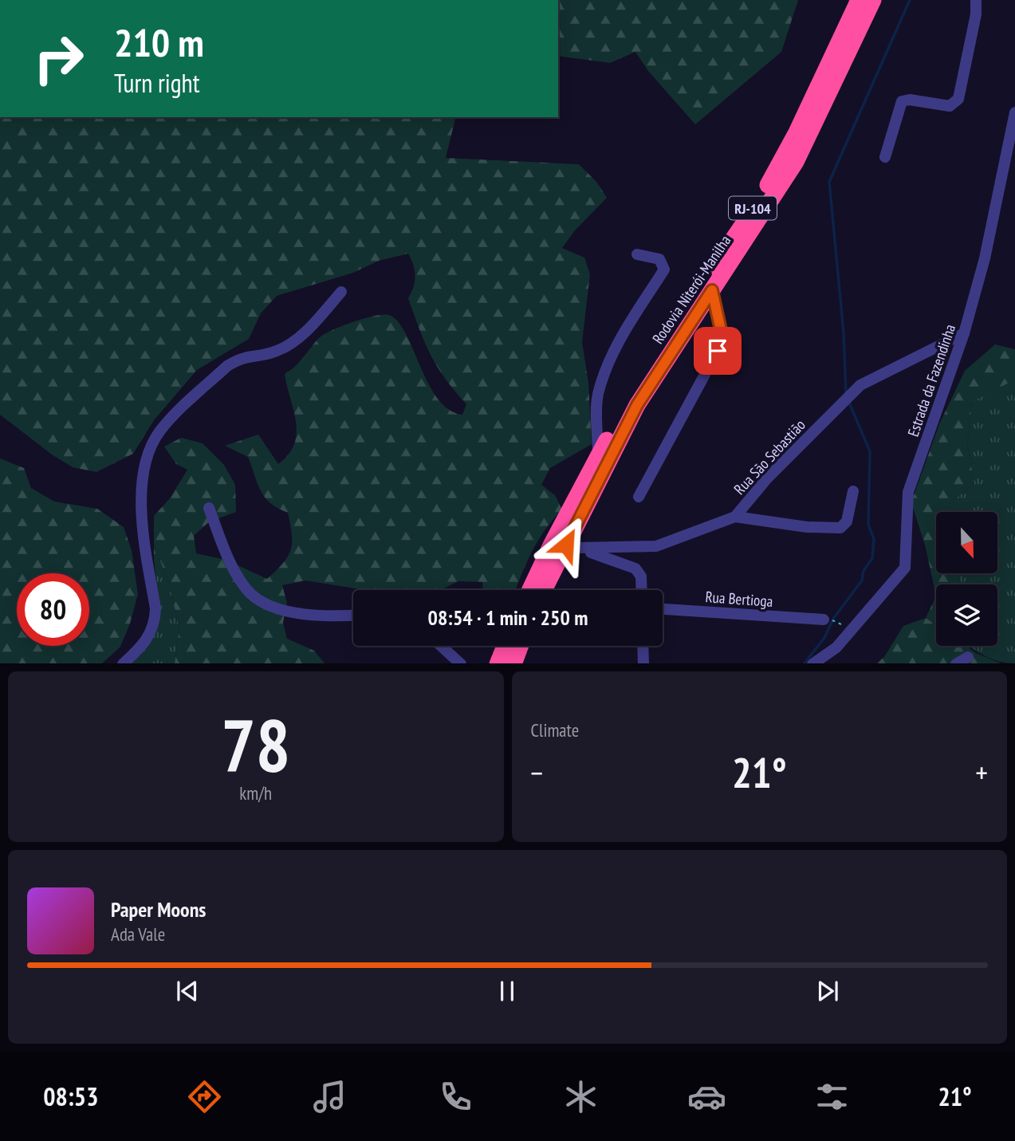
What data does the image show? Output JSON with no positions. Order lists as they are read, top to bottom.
{
  "streets": {
    "highway": ["RJ-104", "Rodovia Niterói-Manilha"],
    "street": ["Estrada da Fazendinha", "Rua São Sebastião", "Rua Bertioga"]
  },
  "crossings": [
    ["Rodovia Niterói-Manilha", "Rua São Sebastião"],
    ["Estrada da Fazendinha", "Rua São Sebastião"]
  ],
  "north": "bottom",
  "page": {
    "turn": ["210 m", "Turn right"],
    "limit": "80",
    "trip": "08:54 · 1 min · 250 m",
    "tile": [
      ["78", "km/h"],
      "Climate"
    ],
    "heat": ["−", "21°", "+"],
    "song": ["Paper Moons", "Ada Vale"],
    "tabs": ["08:53", "21°"]
  }
}
